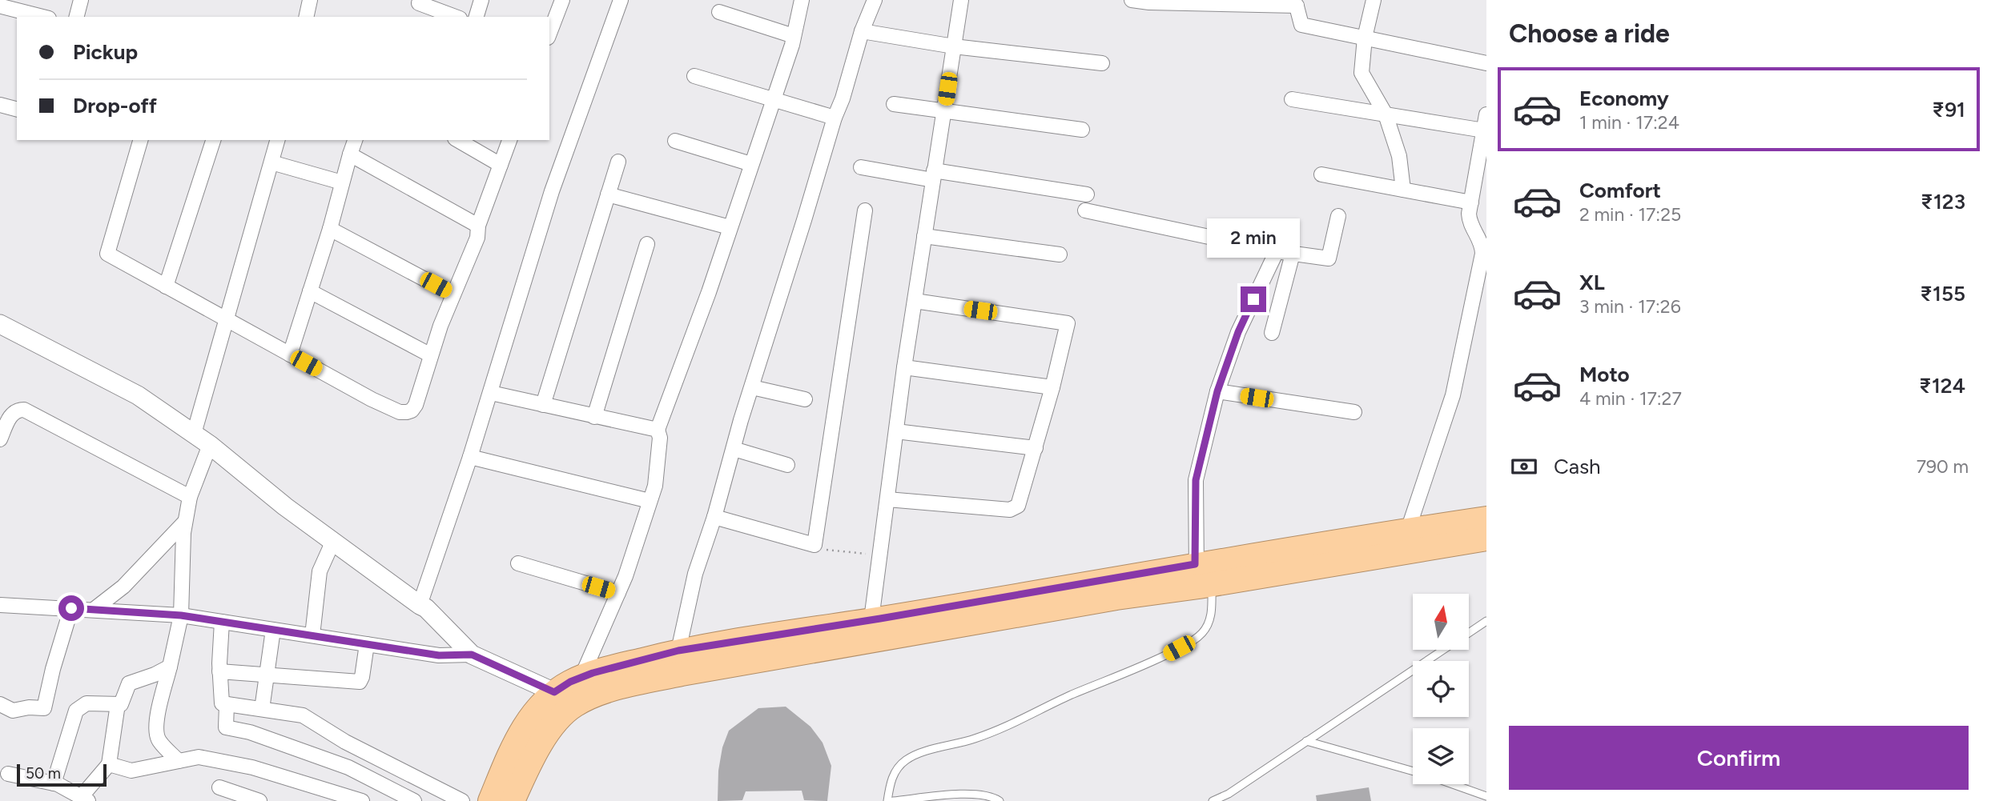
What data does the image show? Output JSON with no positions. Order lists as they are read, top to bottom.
{
  "scale_bar": "50 m",
  "north": "top",
  "page": {
    "heading": "Choose a ride",
    "banner": ["Pickup", "Drop-off"],
    "list": [
      {
        "name": "Economy",
        "note": "1 min · 17:24",
        "value": "₹91"
      },
      {
        "name": "Comfort",
        "note": "2 min · 17:25",
        "value": "₹123"
      },
      {
        "name": "XL",
        "note": "3 min · 17:26",
        "value": "₹155"
      },
      {
        "name": "Moto",
        "note": "4 min · 17:27",
        "value": "₹124"
      }
    ],
    "bubble": "2 min",
    "pay": ["Cash", "790 m"],
    "buttons": "Confirm",
    "scale": "50 m"
  }
}
